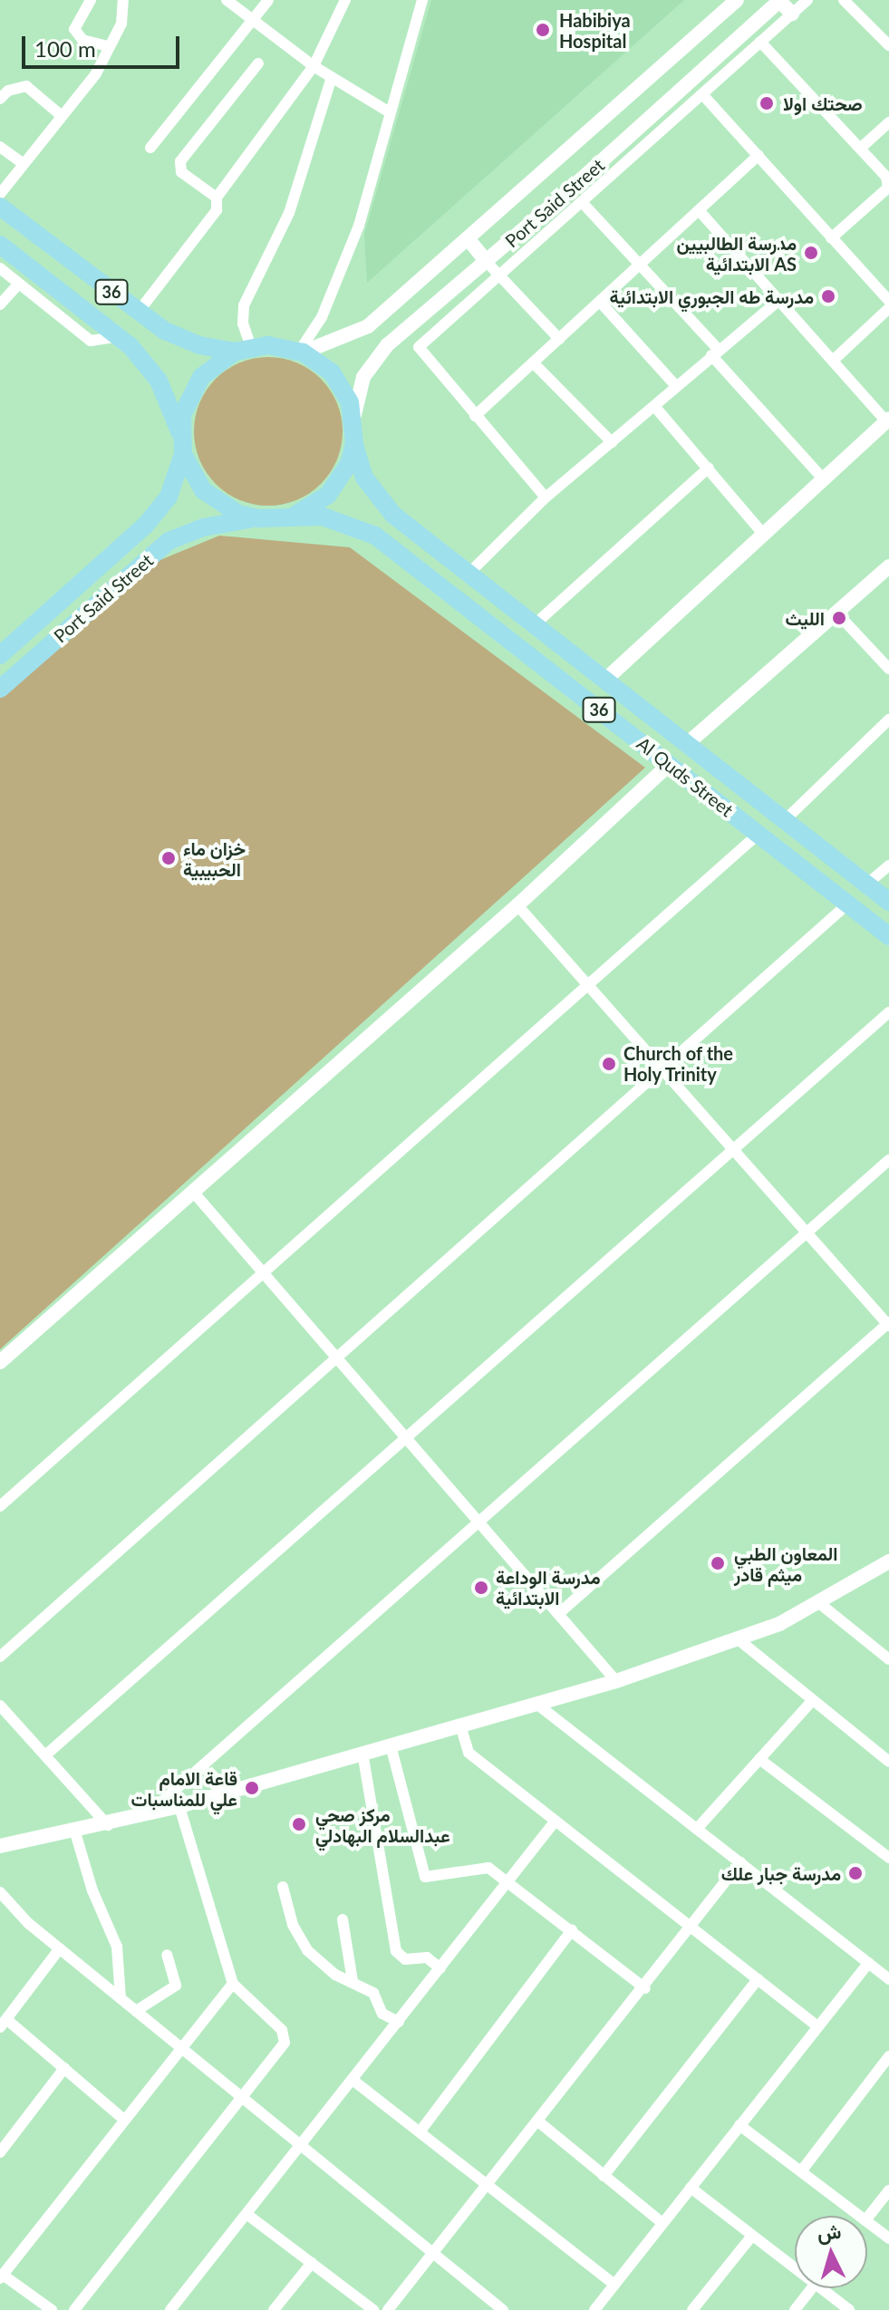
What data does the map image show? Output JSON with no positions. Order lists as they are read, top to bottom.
{
  "streets": {
    "main road": ["Port Said Street", "36", "Al Quds Street"]
  },
  "crossings": [
    ["Port Said Street", "36"],
    ["Port Said Street", "Al Quds Street"],
    ["36", "Al Quds Street"]
  ],
  "places": [
    "Habibiya Hospital",
    "صحتك اولا",
    "مدرسة الطالبيين الابتدائية AS",
    "مدرسة طه الجبوري الابتدائية",
    "الليث",
    "خزان ماء الحبيبية",
    "Church of the Holy Trinity",
    "المعاون الطبي ميثم قادر",
    "مدرسة الوداعة الابتدائية",
    "قاعة الامام علي للمناسبات",
    "مركز صحي عبدالسلام البهادلي",
    "مدرسة جبار علك"
  ],
  "scale_bar": "100 m",
  "north": "top"
}
